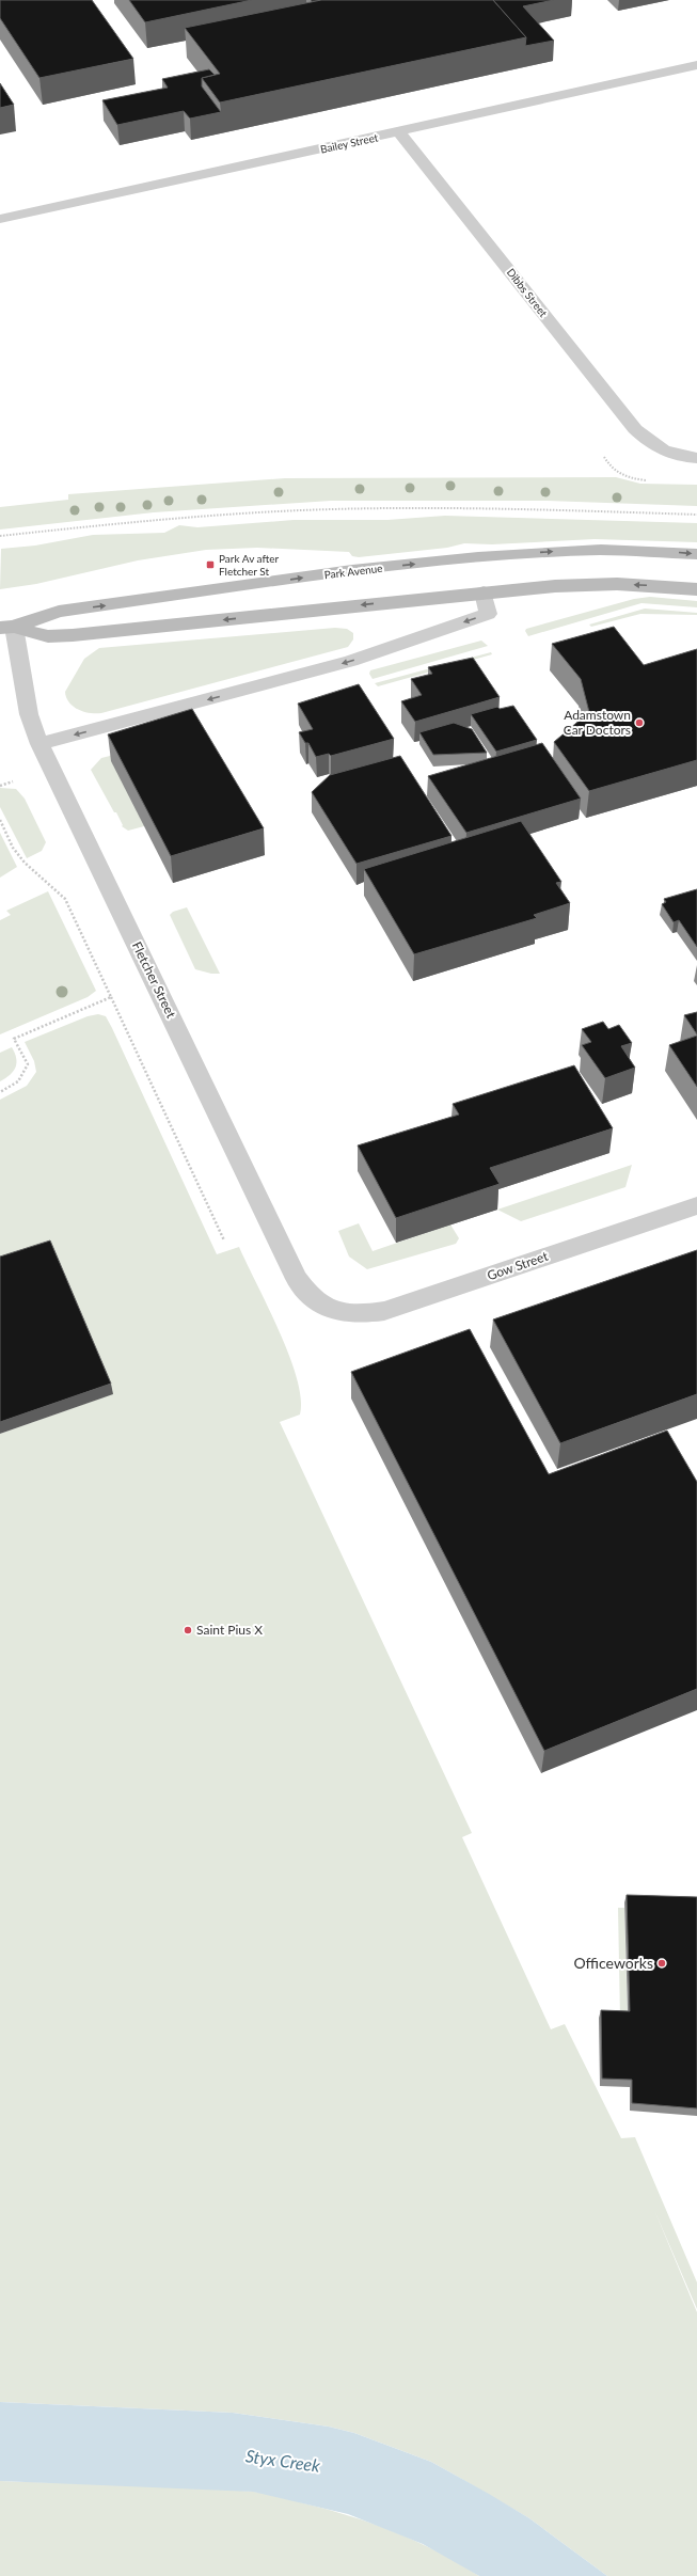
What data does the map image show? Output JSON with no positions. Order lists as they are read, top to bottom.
{
  "streets": {
    "main road": ["Park Avenue"],
    "street": [
      "Bailey Street",
      "Dibbs Street",
      "Fletcher Street",
      "Gow Street"
    ]
  },
  "crossings": [
    ["Bailey Street", "Dibbs Street"],
    ["Park Avenue", "Fletcher Street"],
    ["Fletcher Street", "Gow Street"]
  ],
  "water": ["Styx Creek"],
  "places": {
    "transit": ["Park Av after Fletcher St"],
    "other": ["Adamstown Car Doctors", "Saint Pius X", "Officeworks"]
  }
}
